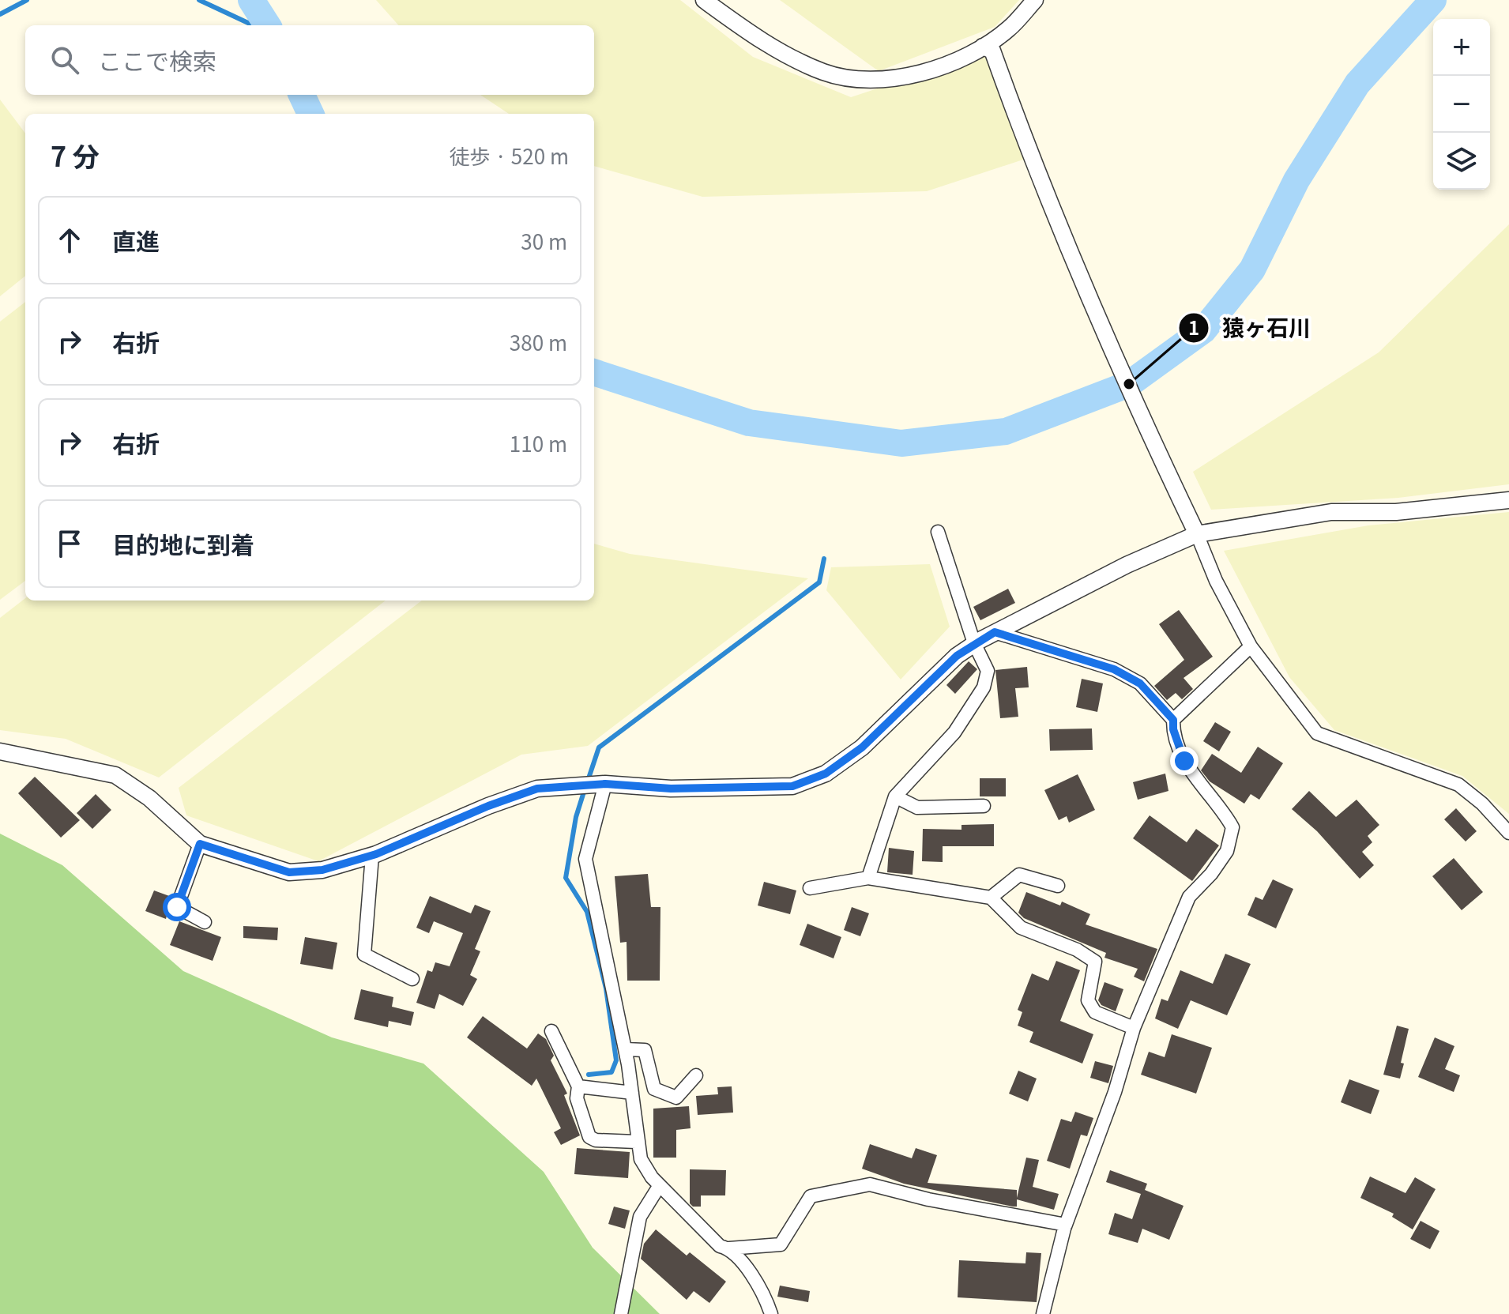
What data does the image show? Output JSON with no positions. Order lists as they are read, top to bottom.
{
  "places": ["猿ヶ石川"],
  "page": {
    "map_buttons": ["+", "−"],
    "search": "ここで検索",
    "heading": ["7 分", "徒歩 · 520 m"],
    "list": [
      ["直進", "30 m"],
      ["右折", "380 m"],
      ["右折", "110 m"],
      "目的地に到着"
    ]
  }
}
